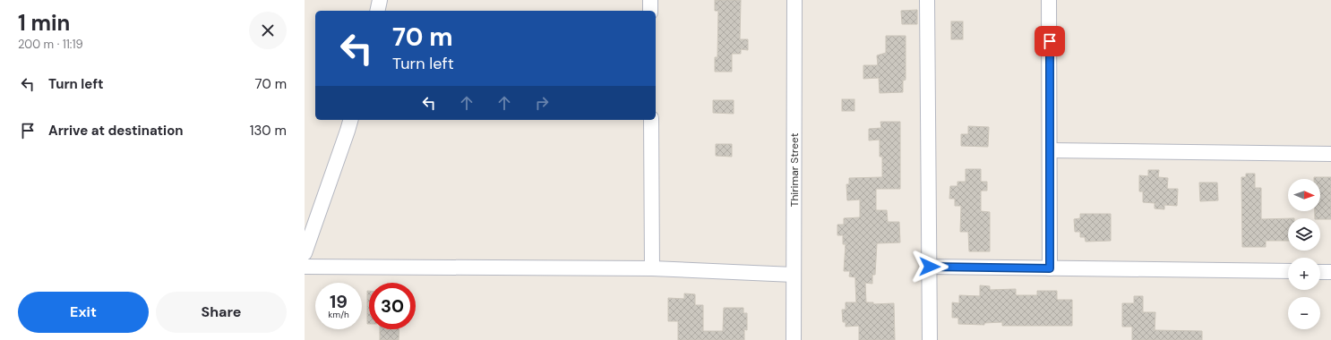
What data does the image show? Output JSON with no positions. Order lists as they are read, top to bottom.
{
  "streets": {
    "street": ["Thirimar Street"]
  },
  "north": "right",
  "page": {
    "heading": ["1 min", "200 m · 11:19"],
    "turn": ["70 m", "Turn left"],
    "list": [
      {
        "name": "Turn left",
        "value": "70 m"
      },
      {
        "name": "Arrive at destination",
        "value": "130 m"
      }
    ],
    "map_buttons": ["+", "−"],
    "speed": "19 km/h",
    "limit": "30",
    "buttons": ["Exit", "Share"]
  }
}
